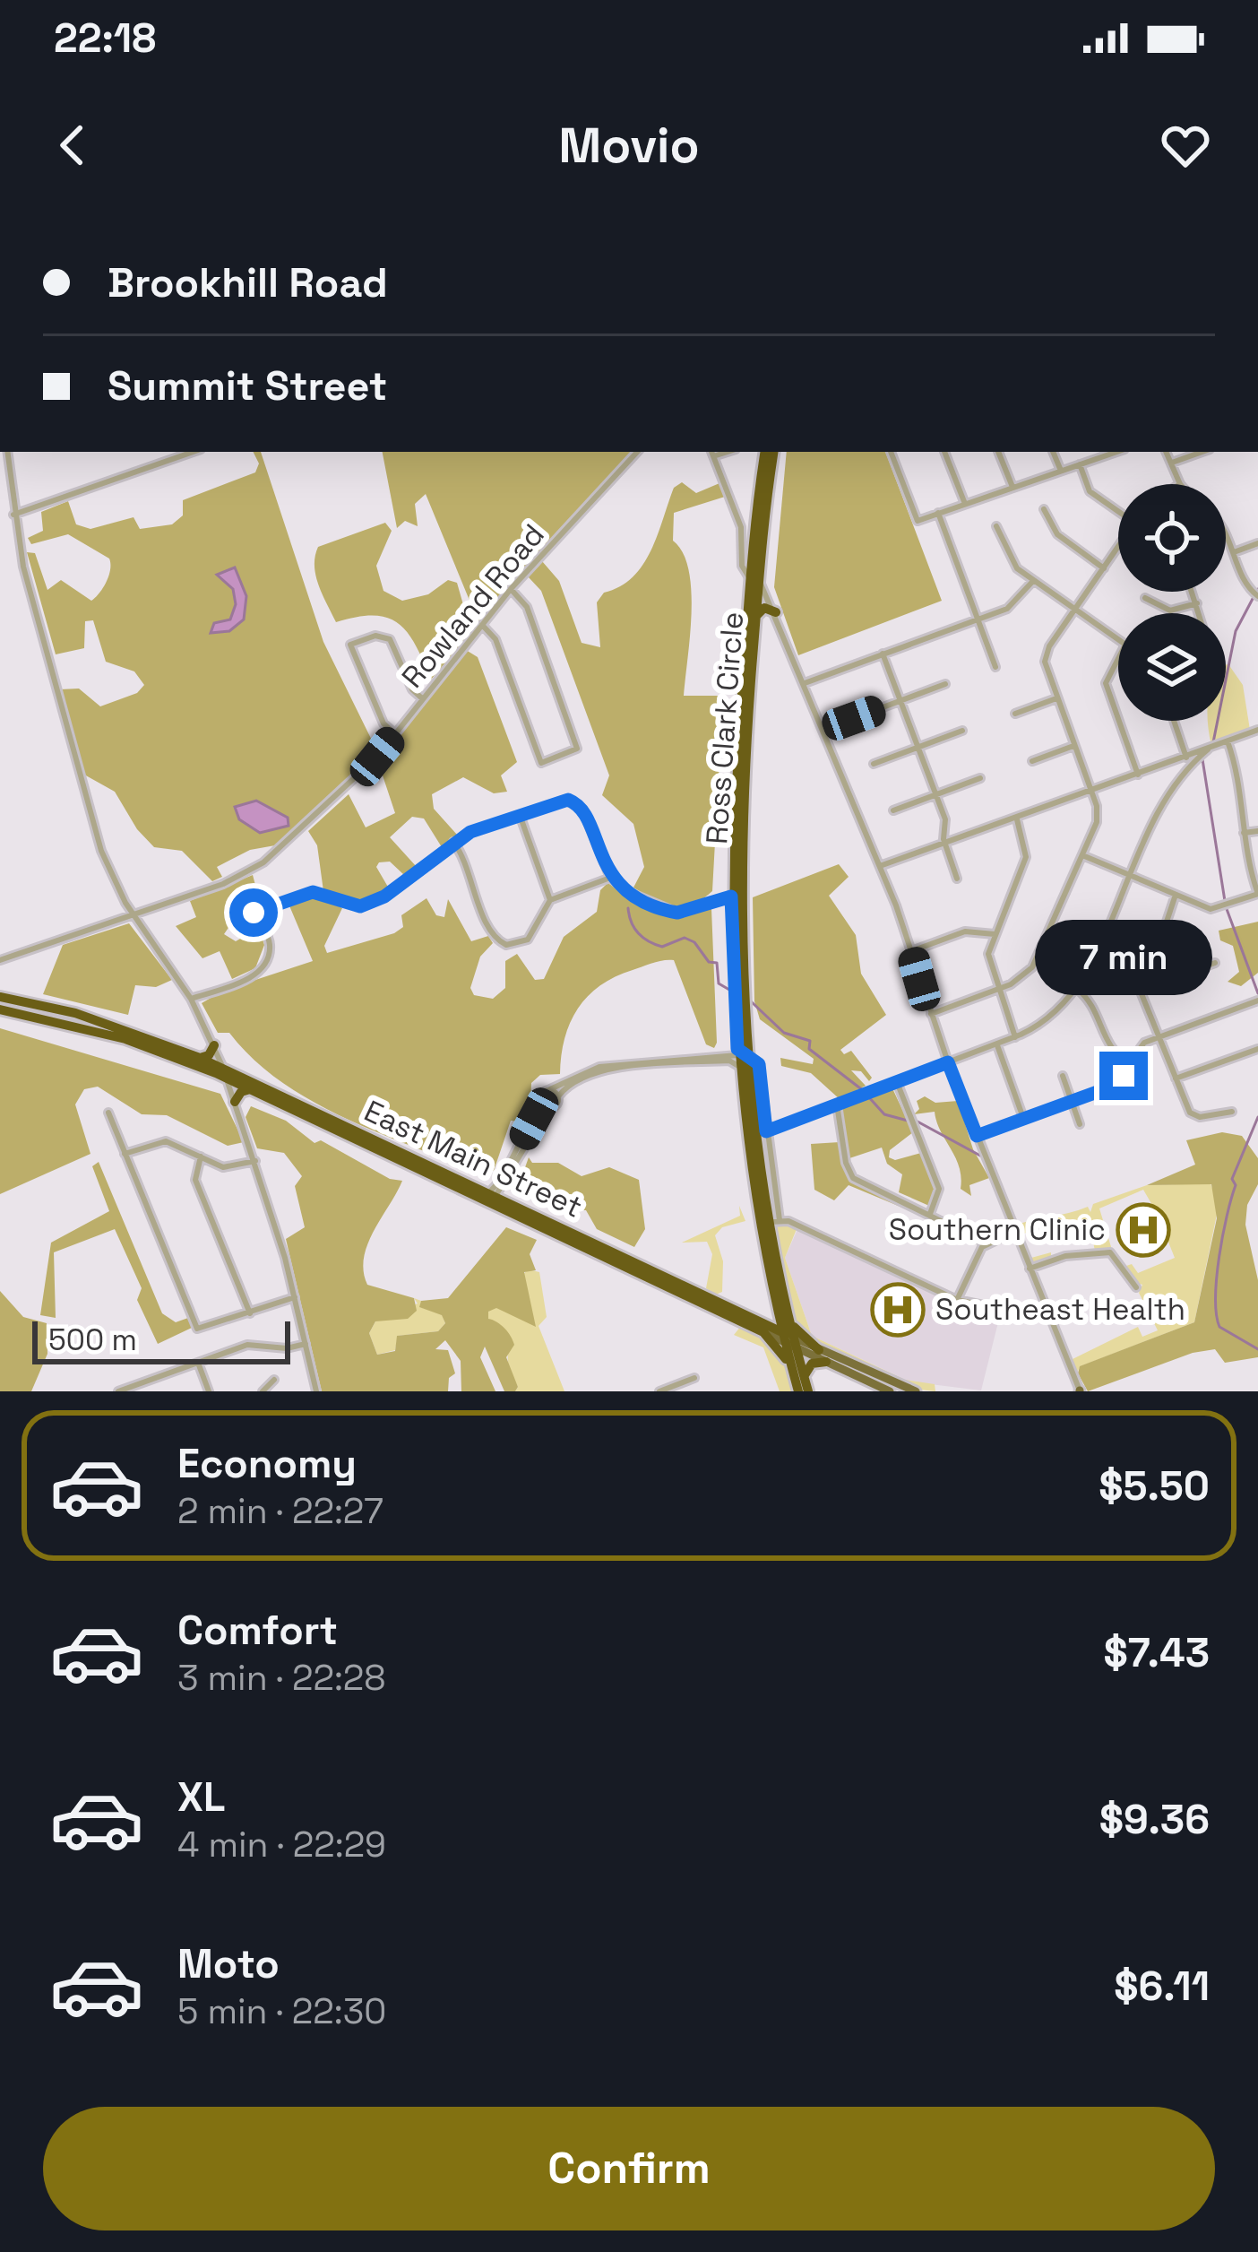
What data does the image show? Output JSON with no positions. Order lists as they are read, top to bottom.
{
  "streets": {
    "highway": ["Ross Clark Circle", "East Main Street"],
    "street": ["Rowland Road"]
  },
  "crossings": [
    ["Ross Clark Circle", "East Main Street"]
  ],
  "places": {
    "hospital": ["Southern Clinic", "Southeast Health"]
  },
  "scale_bar": "500 m",
  "page": {
    "status": "22:18",
    "header": "Movio",
    "banner": ["Brookhill Road", "Summit Street"],
    "bubble": "7 min",
    "scale": "500 m",
    "list": [
      {
        "name": "Economy",
        "note": "2 min · 22:27",
        "value": "$5.50"
      },
      {
        "name": "Comfort",
        "note": "3 min · 22:28",
        "value": "$7.43"
      },
      {
        "name": "XL",
        "note": "4 min · 22:29",
        "value": "$9.36"
      },
      {
        "name": "Moto",
        "note": "5 min · 22:30",
        "value": "$6.11"
      }
    ],
    "buttons": "Confirm"
  }
}
